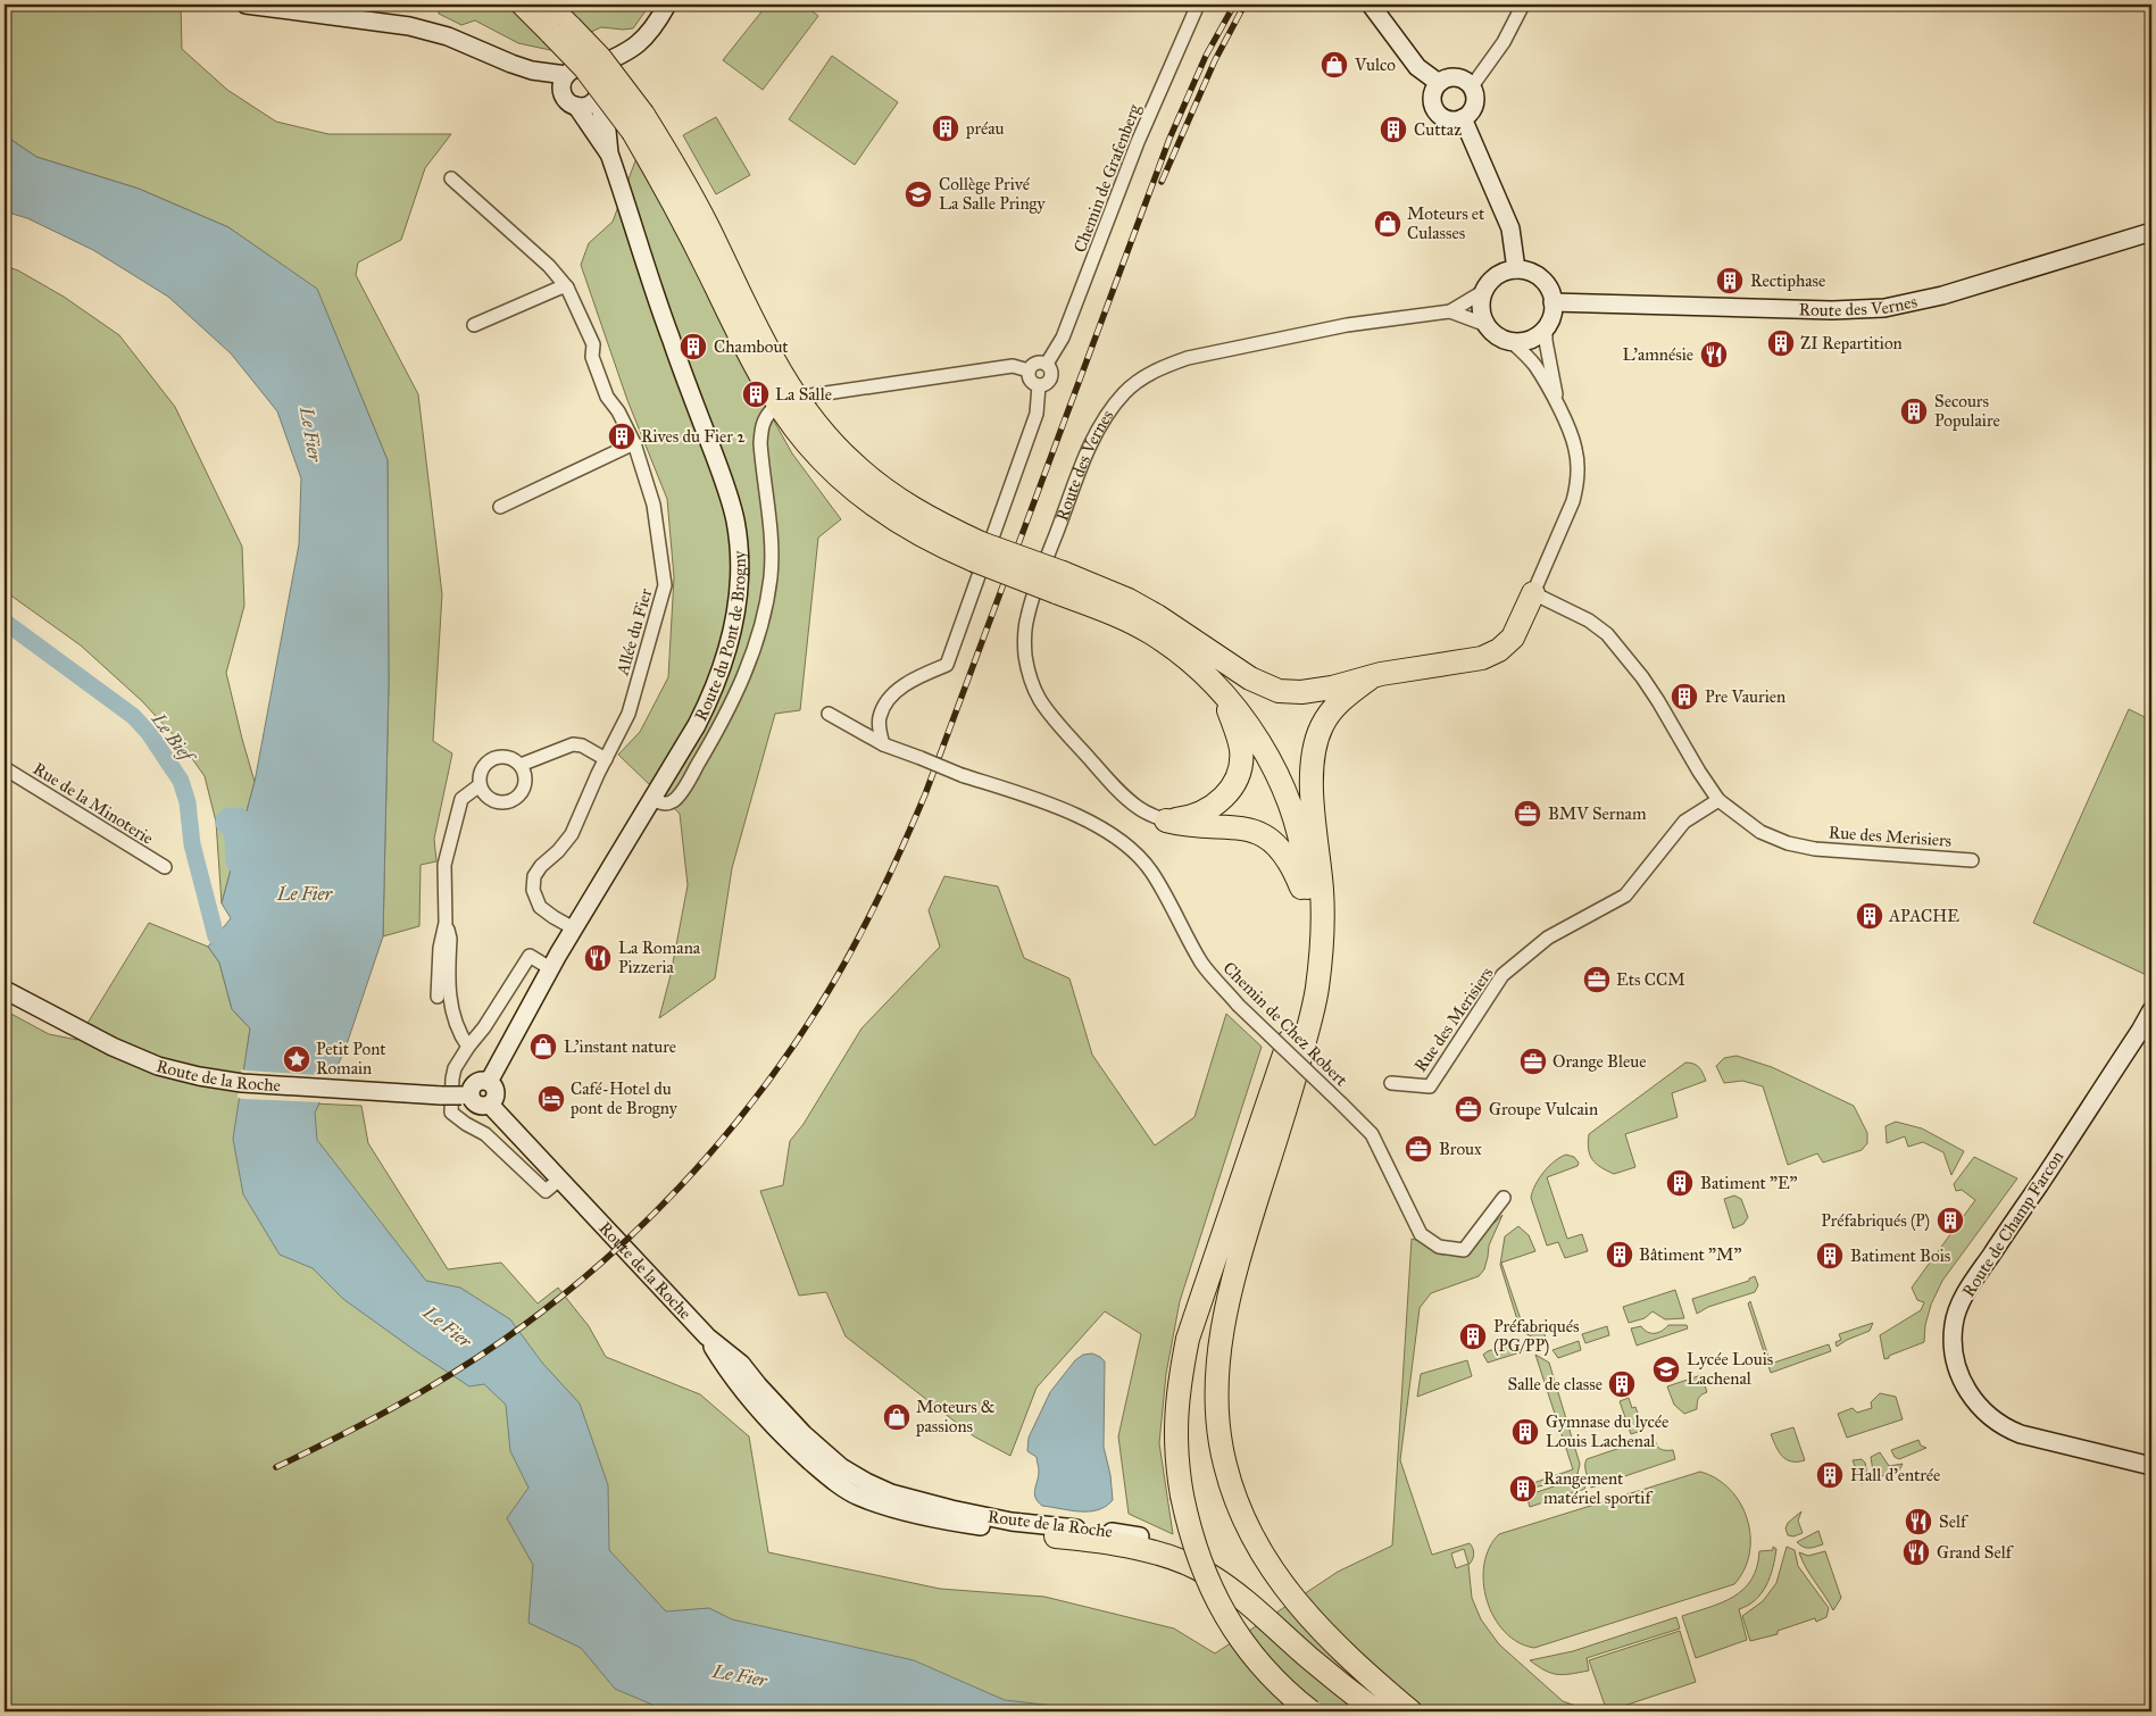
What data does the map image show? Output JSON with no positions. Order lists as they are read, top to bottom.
{
  "streets": {
    "highway": ["Route de la Roche"],
    "main road": ["Route des Vernes", "Route du Pont de Brogny", "Route de Champ Farcon"],
    "street": [
      "Chemin de Grafenberg",
      "Allée du Fier",
      "Rue de la Minoterie",
      "Rue des Merisiers",
      "Chemin de Chez Robert"
    ]
  },
  "crossings": [
    ["Allée du Fier", "Route du Pont de Brogny"],
    ["Route du Pont de Brogny", "Route de la Roche"]
  ],
  "water": ["Le Fier", "Le Bief"],
  "places": {
    "shop": [
      "Vulco",
      "Moteurs et Culasses",
      "L'instant nature",
      "Moteurs & passions"
    ],
    "building": [
      "préau",
      "Cuttaz",
      "Rectiphase",
      "ZI Repartition",
      "Chambout",
      "La Salle",
      "Secours Populaire",
      "Rives du Fier 2",
      "Pre Vaurien",
      "APACHE",
      "Batiment \"E\"",
      "Préfabriqués (P)",
      "Bâtiment \"M\"",
      "Batiment Bois",
      "Préfabriqués (PG/PP)",
      "Salle de classe",
      "Gymnase du lycée Louis Lachenal",
      "Hall d'entrée",
      "Rangement matériel sportif"
    ],
    "school or university": ["Collège Privé La Salle Pringy", "Lycée Louis Lachenal"],
    "restaurant": [
      "L'amnésie",
      "La Romana Pizzeria",
      "Self",
      "Grand Self"
    ],
    "office": [
      "BMV Sernam",
      "Ets CCM",
      "Orange Bleue",
      "Groupe Vulcain",
      "Broux"
    ],
    "place": ["Petit Pont Romain"],
    "hotel": ["Café-Hotel du pont de Brogny"]
  }
}
